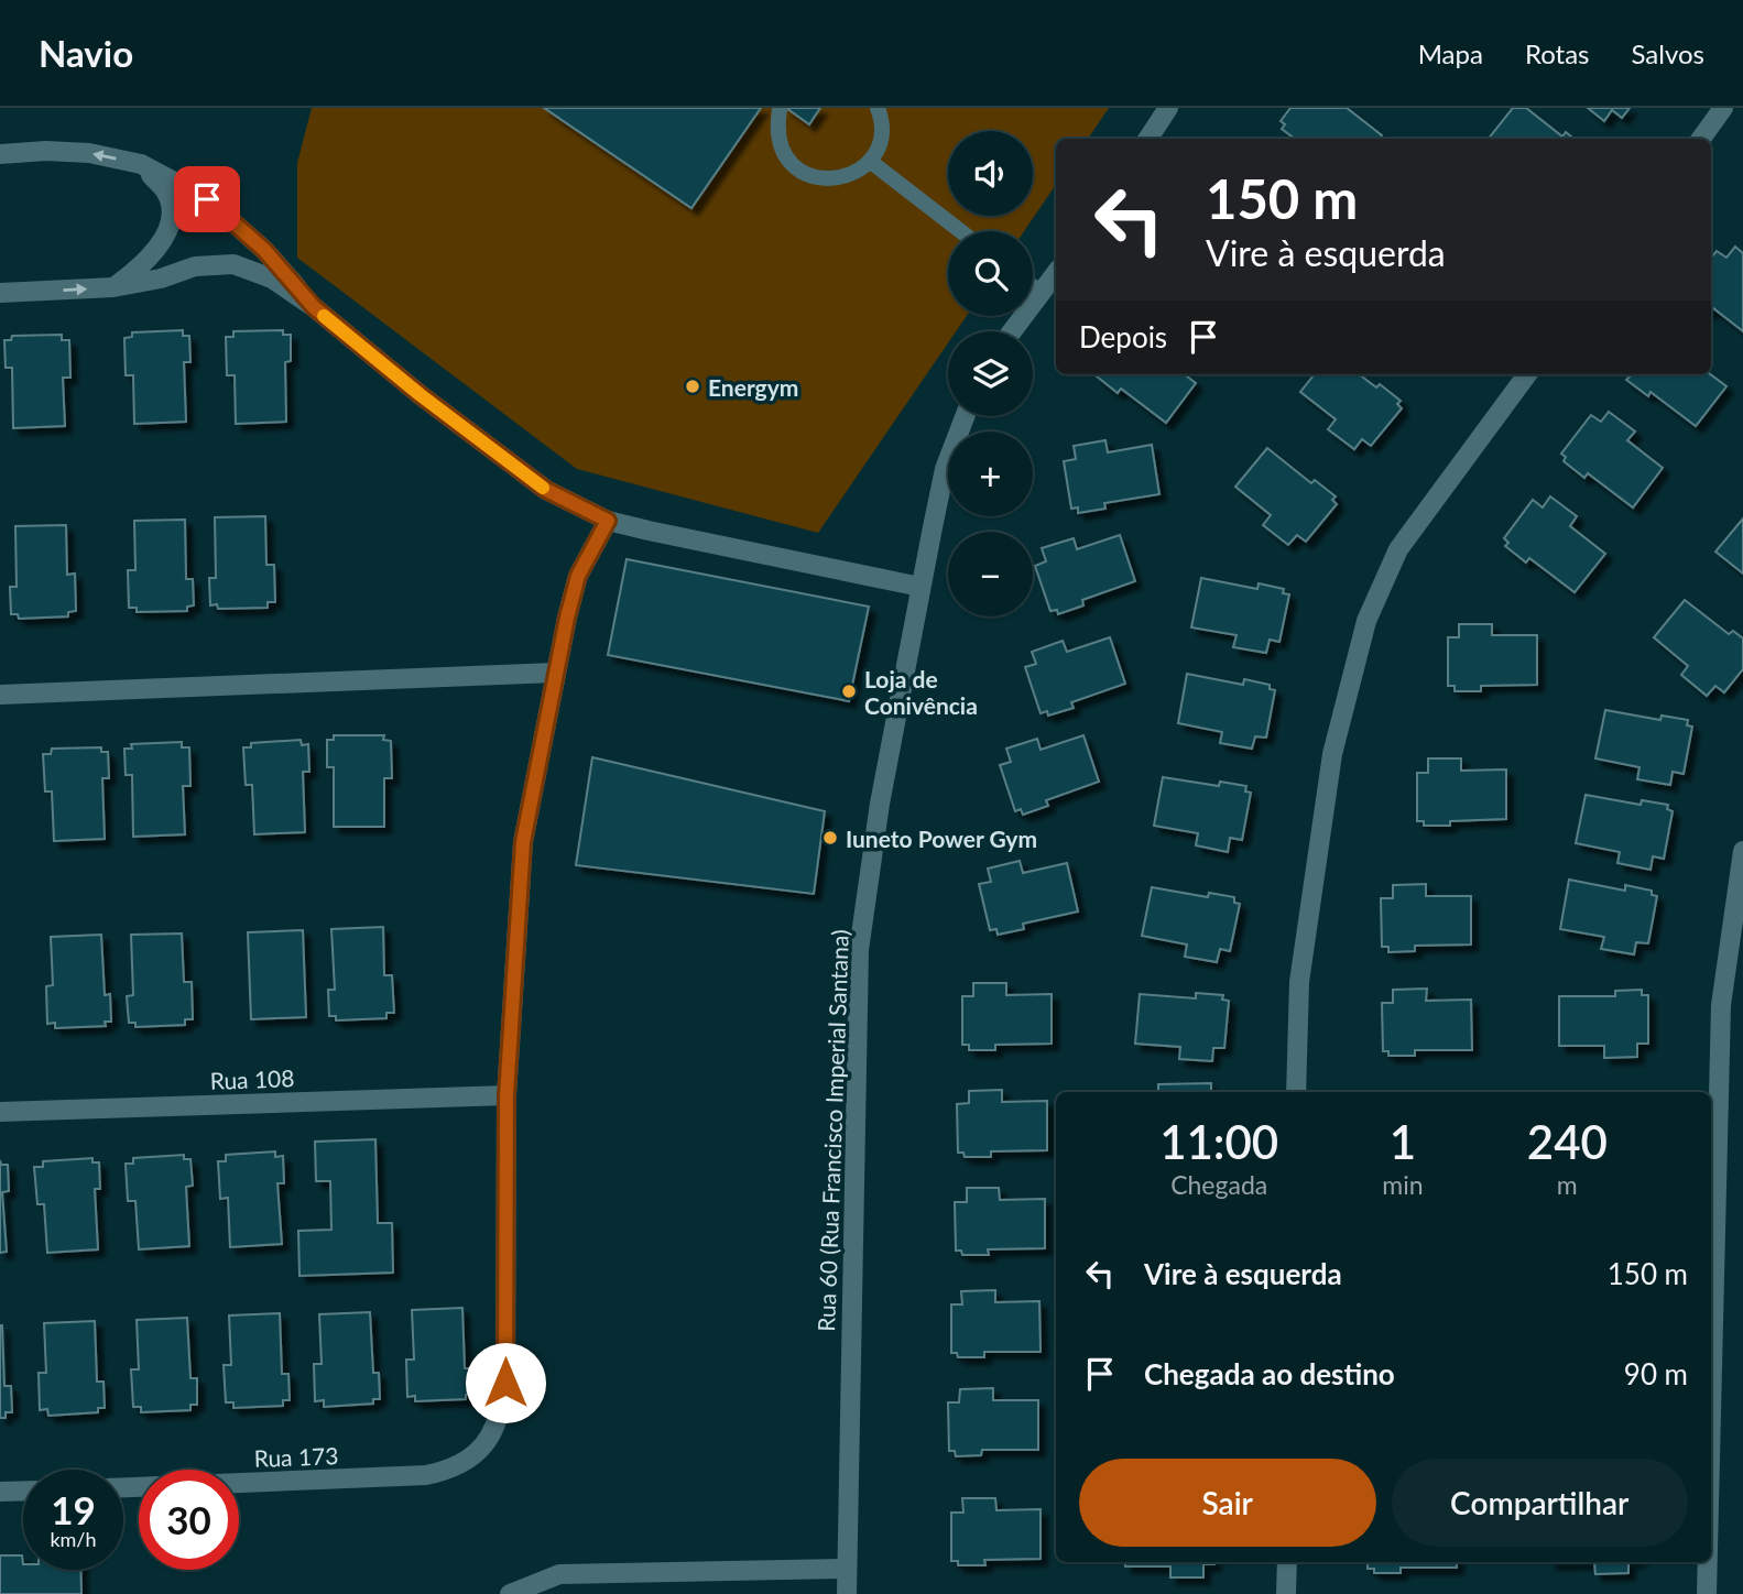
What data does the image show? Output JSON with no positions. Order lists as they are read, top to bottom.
{
  "streets": {
    "street": ["Rua 108", "Rua 60 (Rua Francisco Imperial Santana)", "Rua 173"]
  },
  "crossings": [
    ["Rua 108", "Rua 173"]
  ],
  "places": ["Energym", "Loja de Conivência", "Iuneto Power Gym"],
  "page": {
    "header": "Navio",
    "nav": ["Mapa", "Rotas", "Salvos"],
    "map_buttons": ["+", "−"],
    "turn": ["150 m", "Vire à esquerda"],
    "then": "Depois",
    "eta": [
      "11:00",
      "Chegada",
      "1",
      "min",
      "240",
      "m"
    ],
    "list": [
      {
        "name": "Vire à esquerda",
        "value": "150 m"
      },
      {
        "name": "Chegada ao destino",
        "value": "90 m"
      }
    ],
    "buttons": ["Sair", "Compartilhar"],
    "speed": "19 km/h",
    "limit": "30"
  }
}
